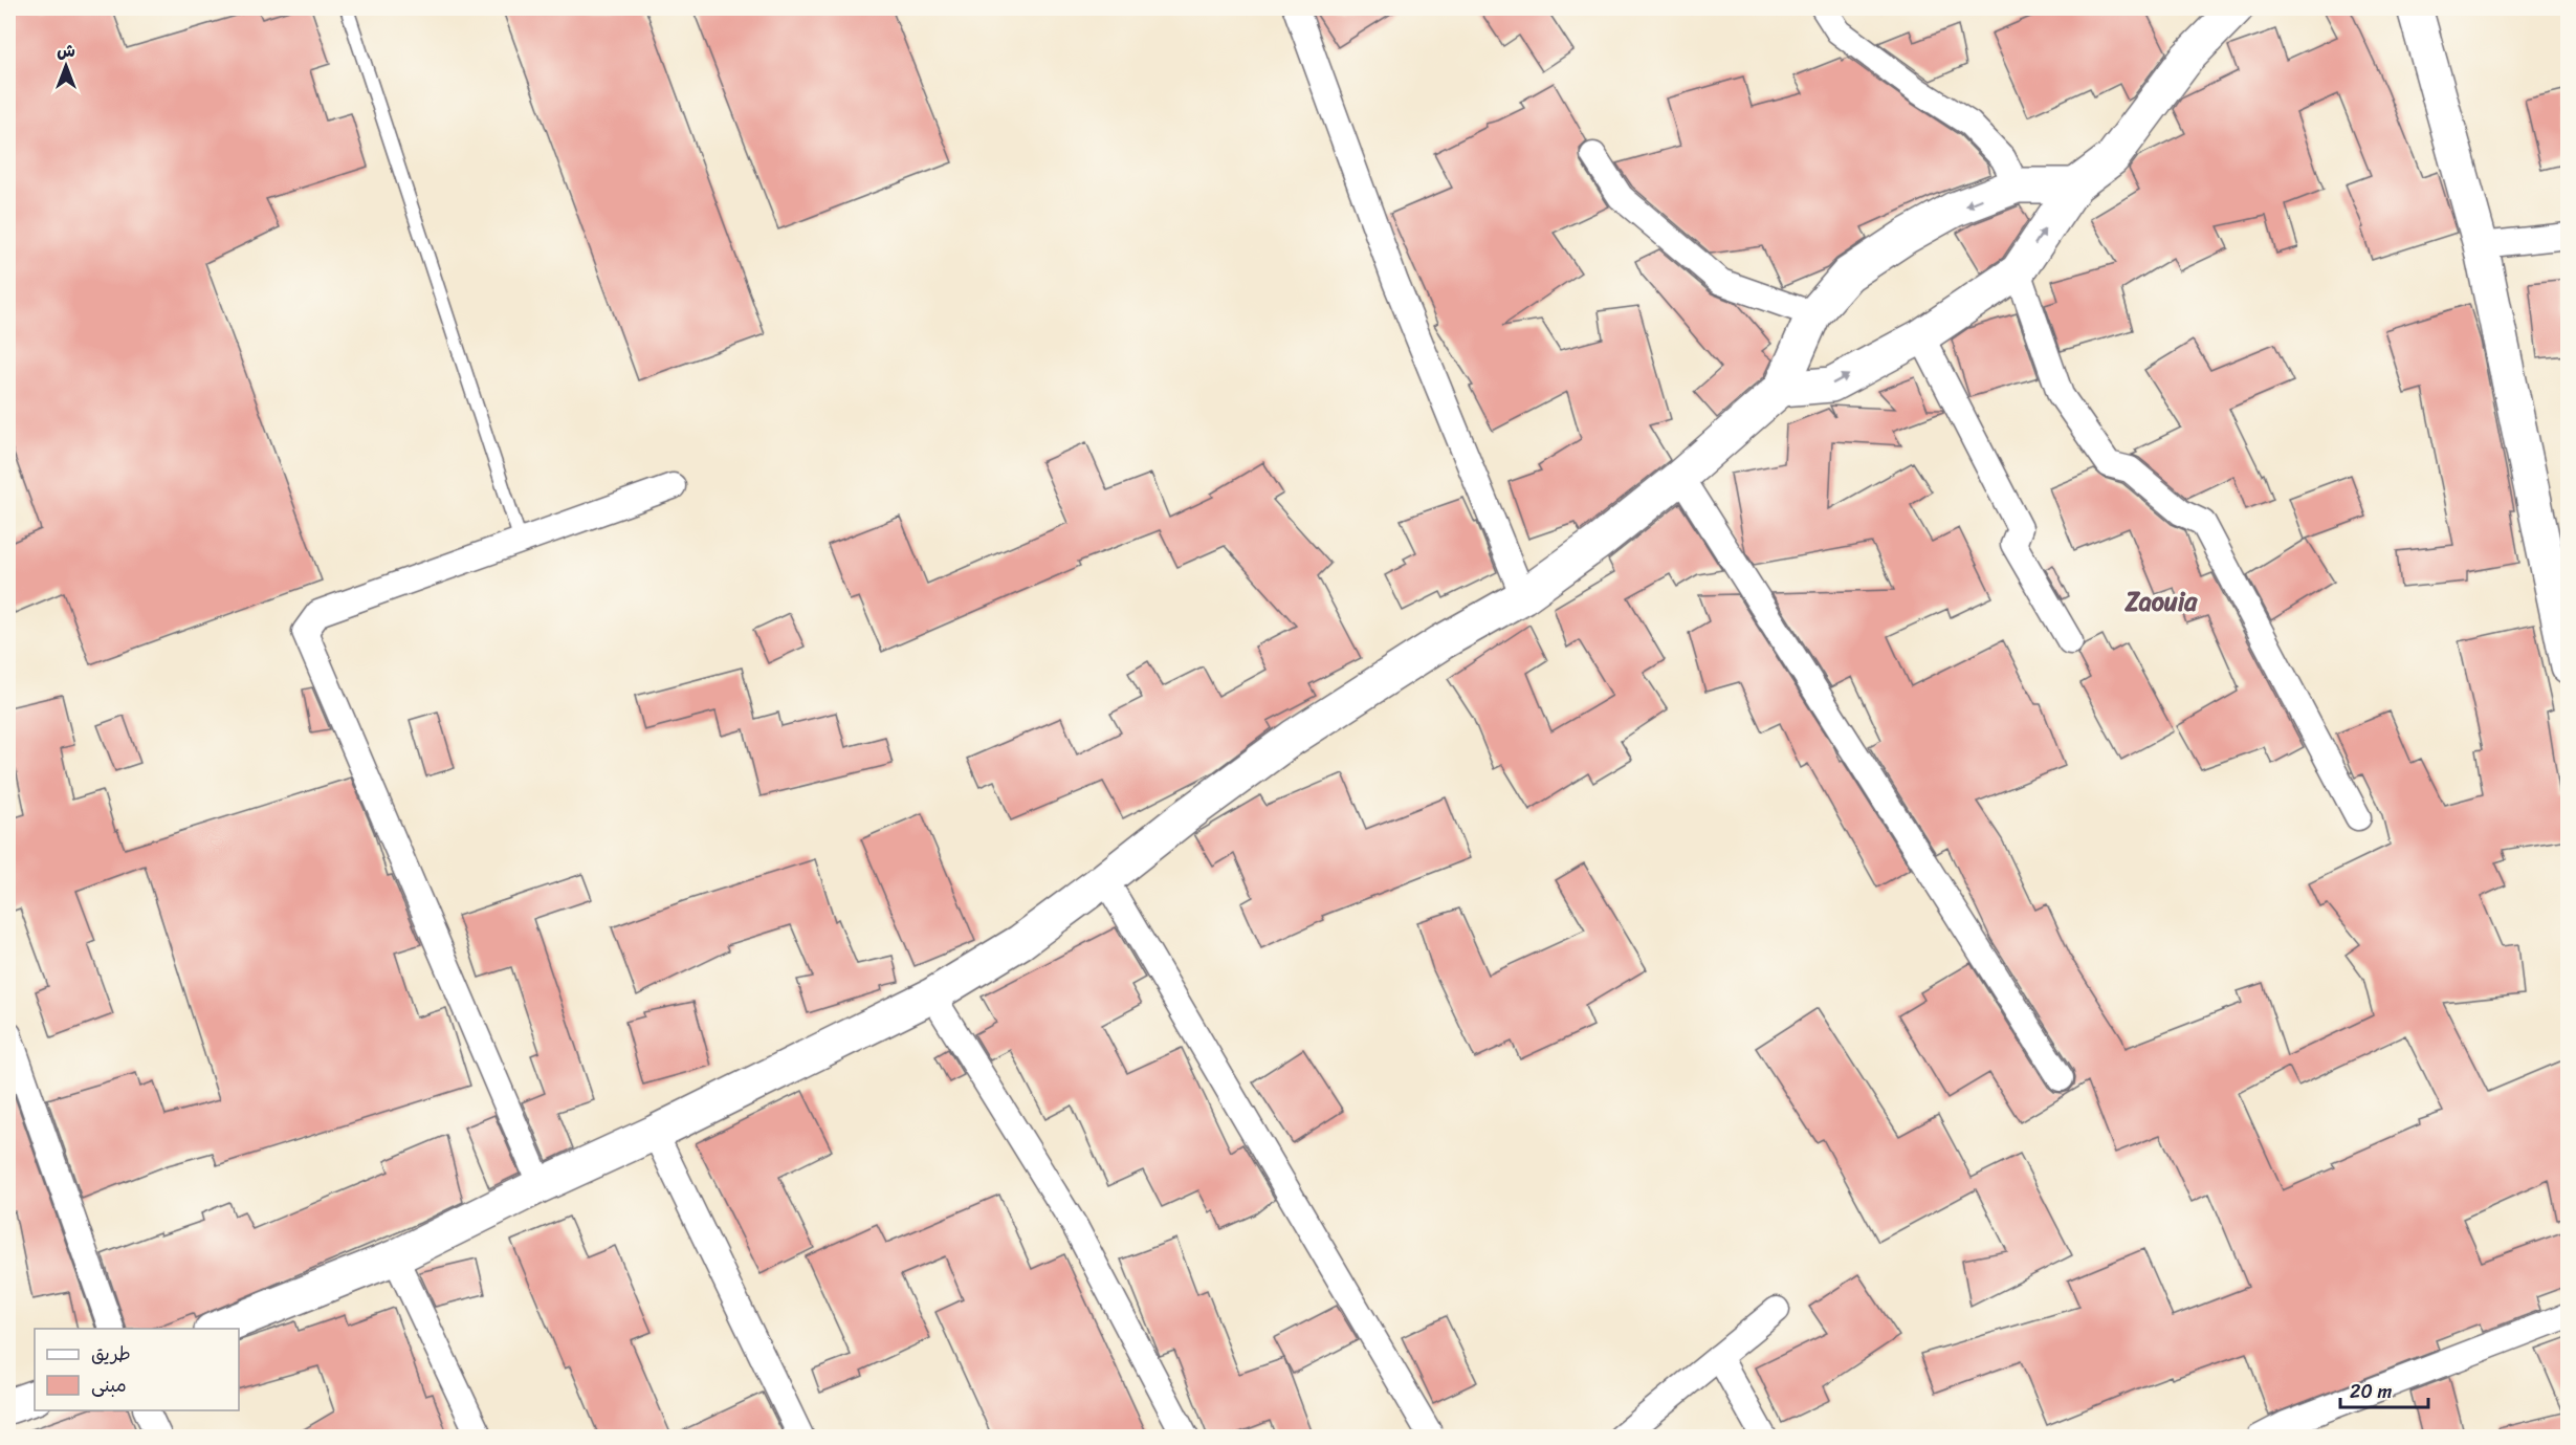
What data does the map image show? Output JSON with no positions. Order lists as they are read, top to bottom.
{
  "districts": ["Zaouia"],
  "legend": ["طريق", "مبنى"],
  "scale_bar": "20 m",
  "north": "top"
}
